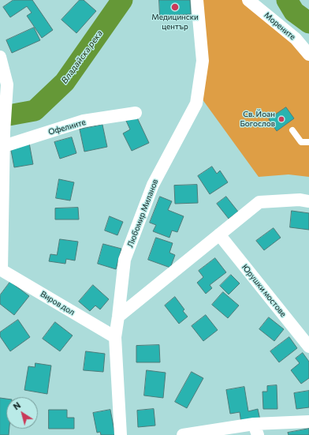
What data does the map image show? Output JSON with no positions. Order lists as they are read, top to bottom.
{
  "streets": {
    "street": [
      "Морените",
      "Офелиите",
      "Любомир Миланов",
      "Юрушки мостове",
      "Виров дол"
    ]
  },
  "crossings": [
    ["Любомир Миланов", "Виров дол"]
  ],
  "water": ["Владайска река"],
  "places": ["Медицински център", "Св. Йоан Богослов"],
  "north": "top left"
}
